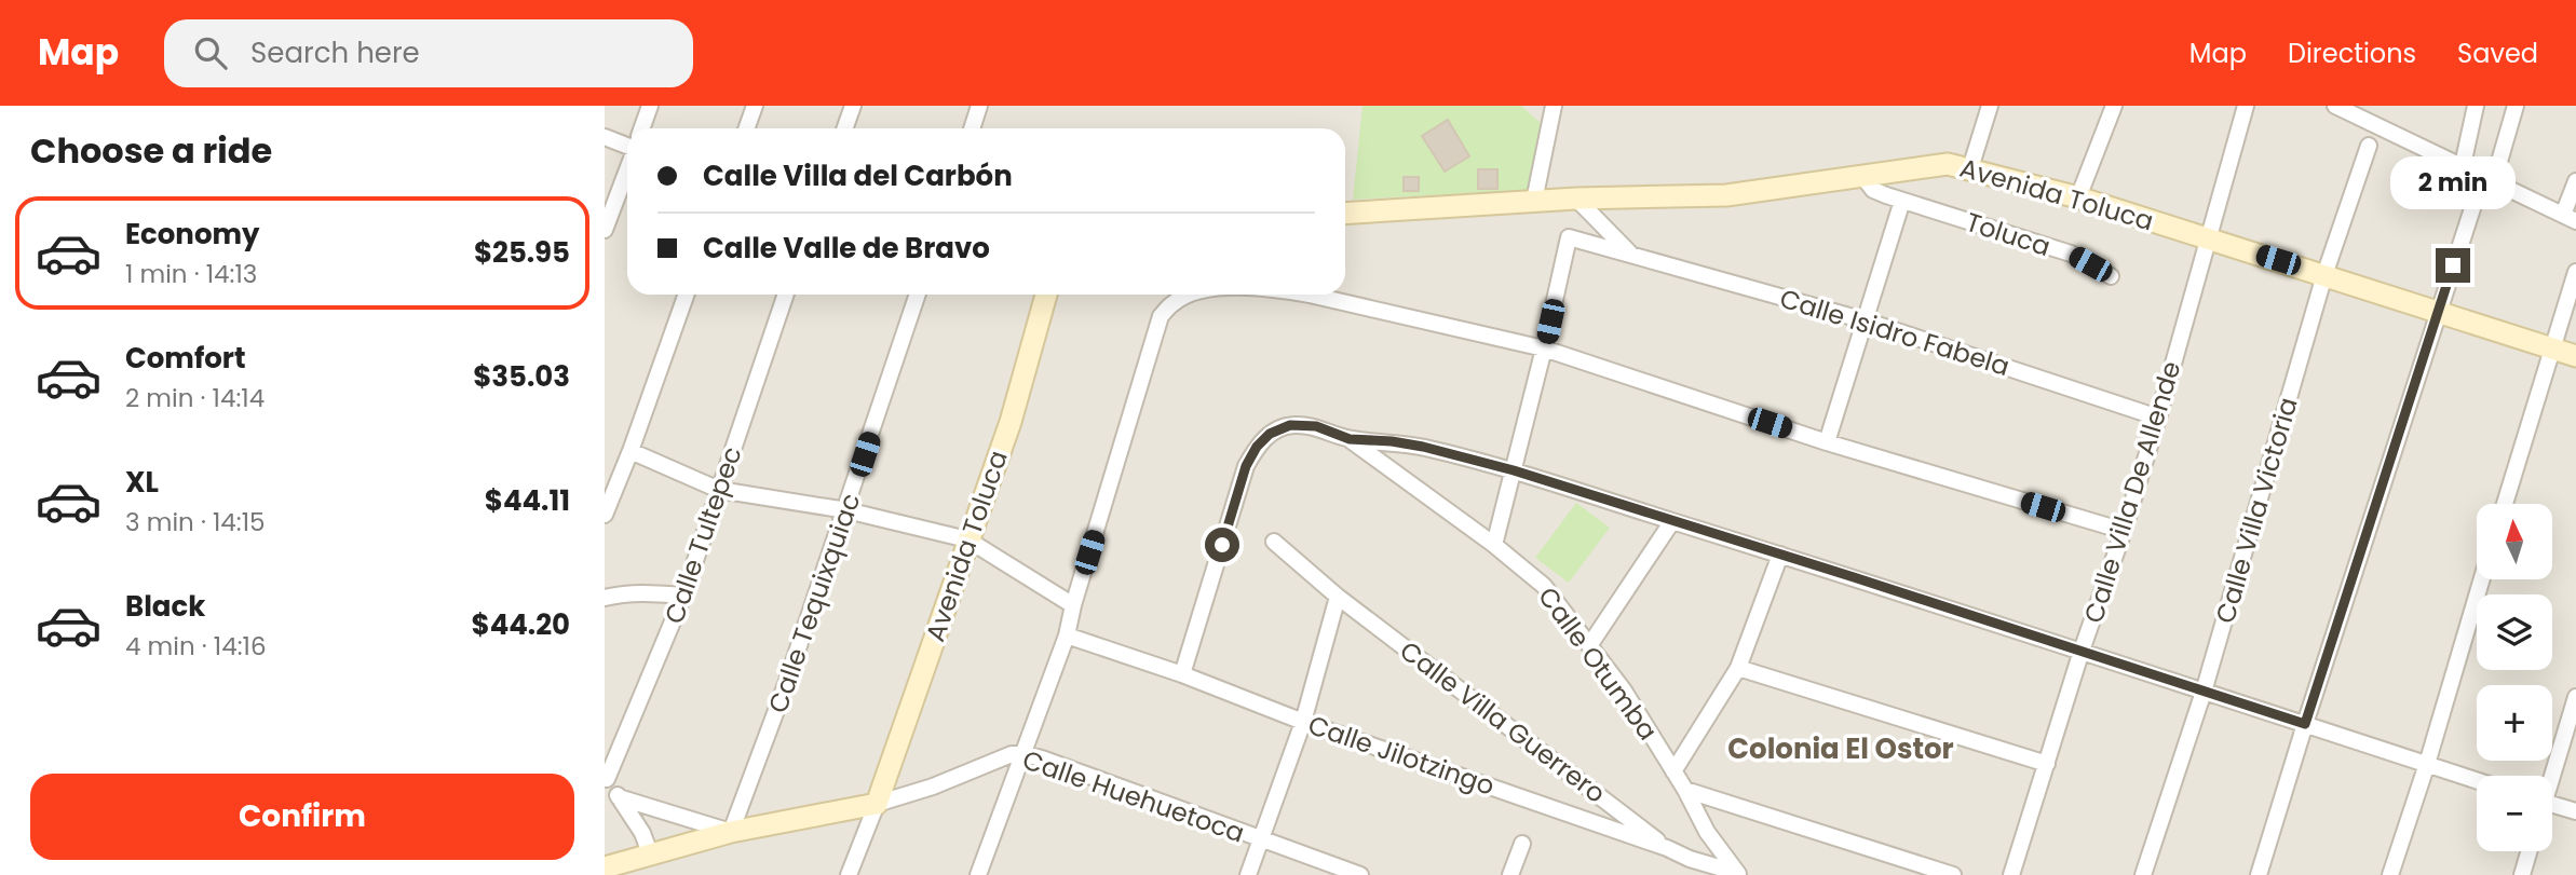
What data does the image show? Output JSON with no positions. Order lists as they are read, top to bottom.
{
  "streets": {
    "street": [
      "Avenida Toluca",
      "Toluca",
      "Calle Isidro Fabela",
      "Calle Villa De Allende",
      "Calle Villa Victoria",
      "Calle Tultepec",
      "Calle Tequixquiac",
      "Calle Otumba",
      "Calle Villa Guerrero",
      "Calle Jilotzingo",
      "Calle Huehuetoca"
    ]
  },
  "crossings": [
    ["Avenida Toluca", "Toluca"],
    ["Avenida Toluca", "Calle Isidro Fabela"],
    ["Avenida Toluca", "Calle Villa De Allende"],
    ["Avenida Toluca", "Calle Villa Victoria"],
    ["Avenida Toluca", "Calle Huehuetoca"],
    ["Calle Isidro Fabela", "Calle Villa De Allende"],
    ["Calle Tequixquiac", "Calle Huehuetoca"],
    ["Calle Otumba", "Calle Jilotzingo"],
    ["Calle Villa Guerrero", "Calle Jilotzingo"]
  ],
  "districts": ["Colonia El Ostor"],
  "north": "top",
  "page": {
    "header": "Map",
    "search": "Search here",
    "nav": ["Map", "Directions", "Saved"],
    "heading": "Choose a ride",
    "banner": ["Calle Villa del Carbón", "Calle Valle de Bravo"],
    "bubble": "2 min",
    "list": [
      {
        "name": "Economy",
        "note": "1 min · 14:13",
        "value": "$25.95"
      },
      {
        "name": "Comfort",
        "note": "2 min · 14:14",
        "value": "$35.03"
      },
      {
        "name": "XL",
        "note": "3 min · 14:15",
        "value": "$44.11"
      },
      {
        "name": "Black",
        "note": "4 min · 14:16",
        "value": "$44.20"
      }
    ],
    "map_buttons": ["+", "−"],
    "buttons": "Confirm"
  }
}
